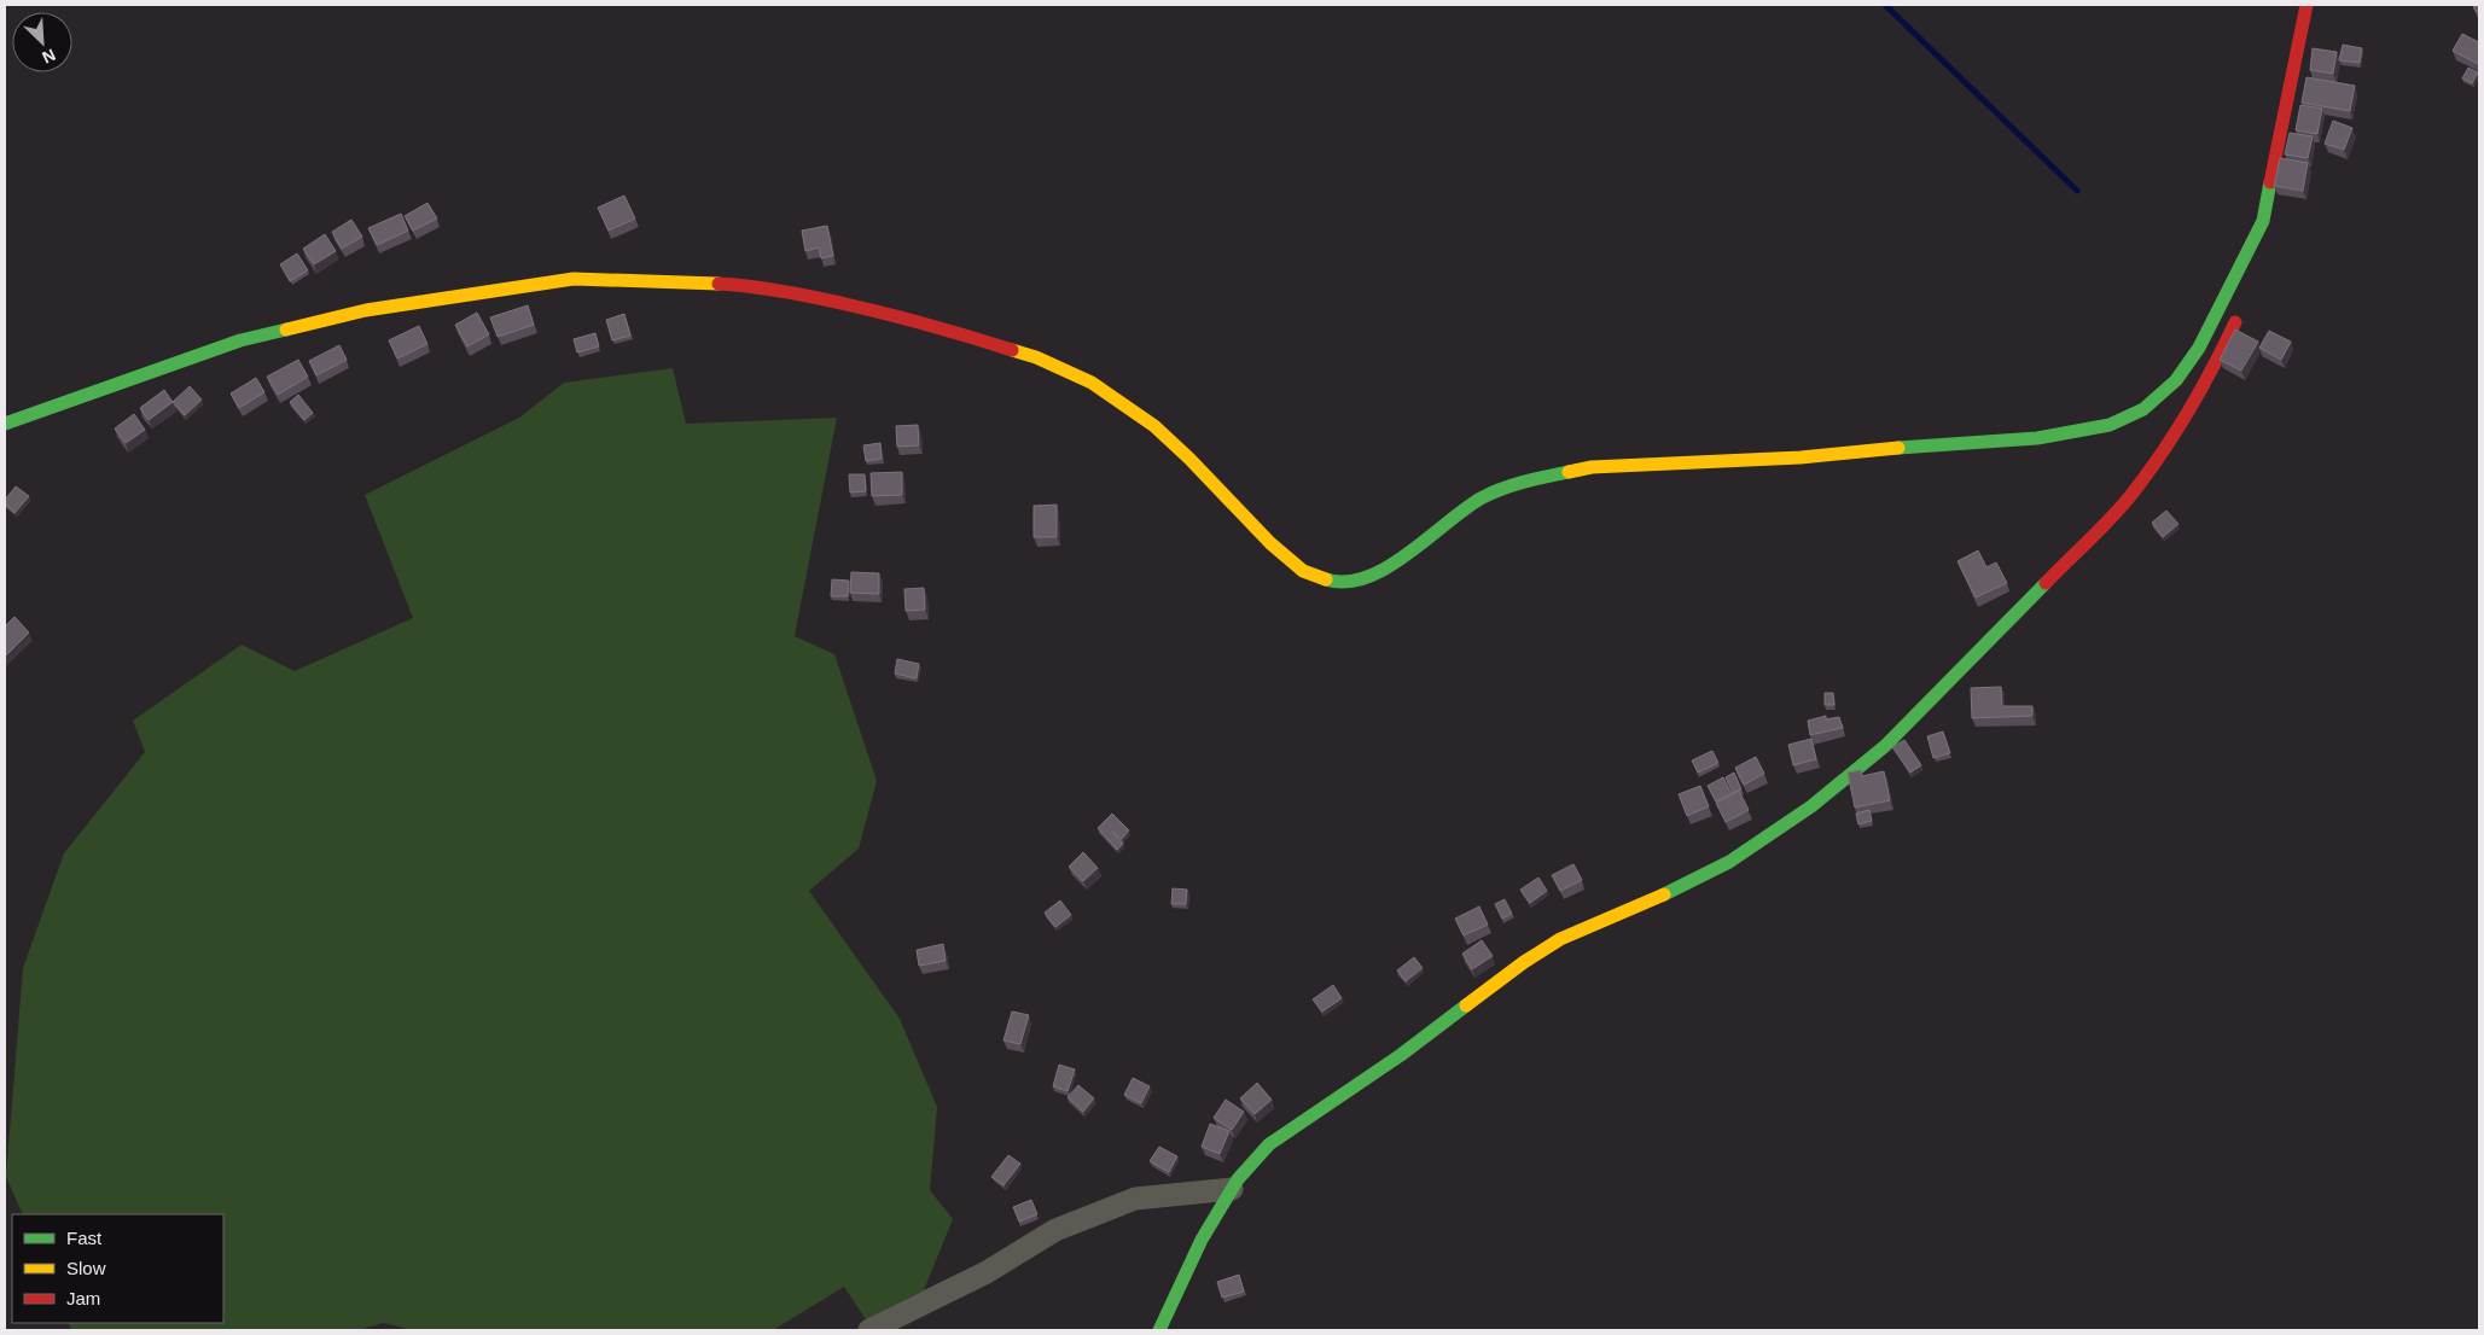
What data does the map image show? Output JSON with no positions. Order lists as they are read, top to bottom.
{
  "legend": ["Fast", "Slow", "Jam"],
  "north": "bottom right"
}
